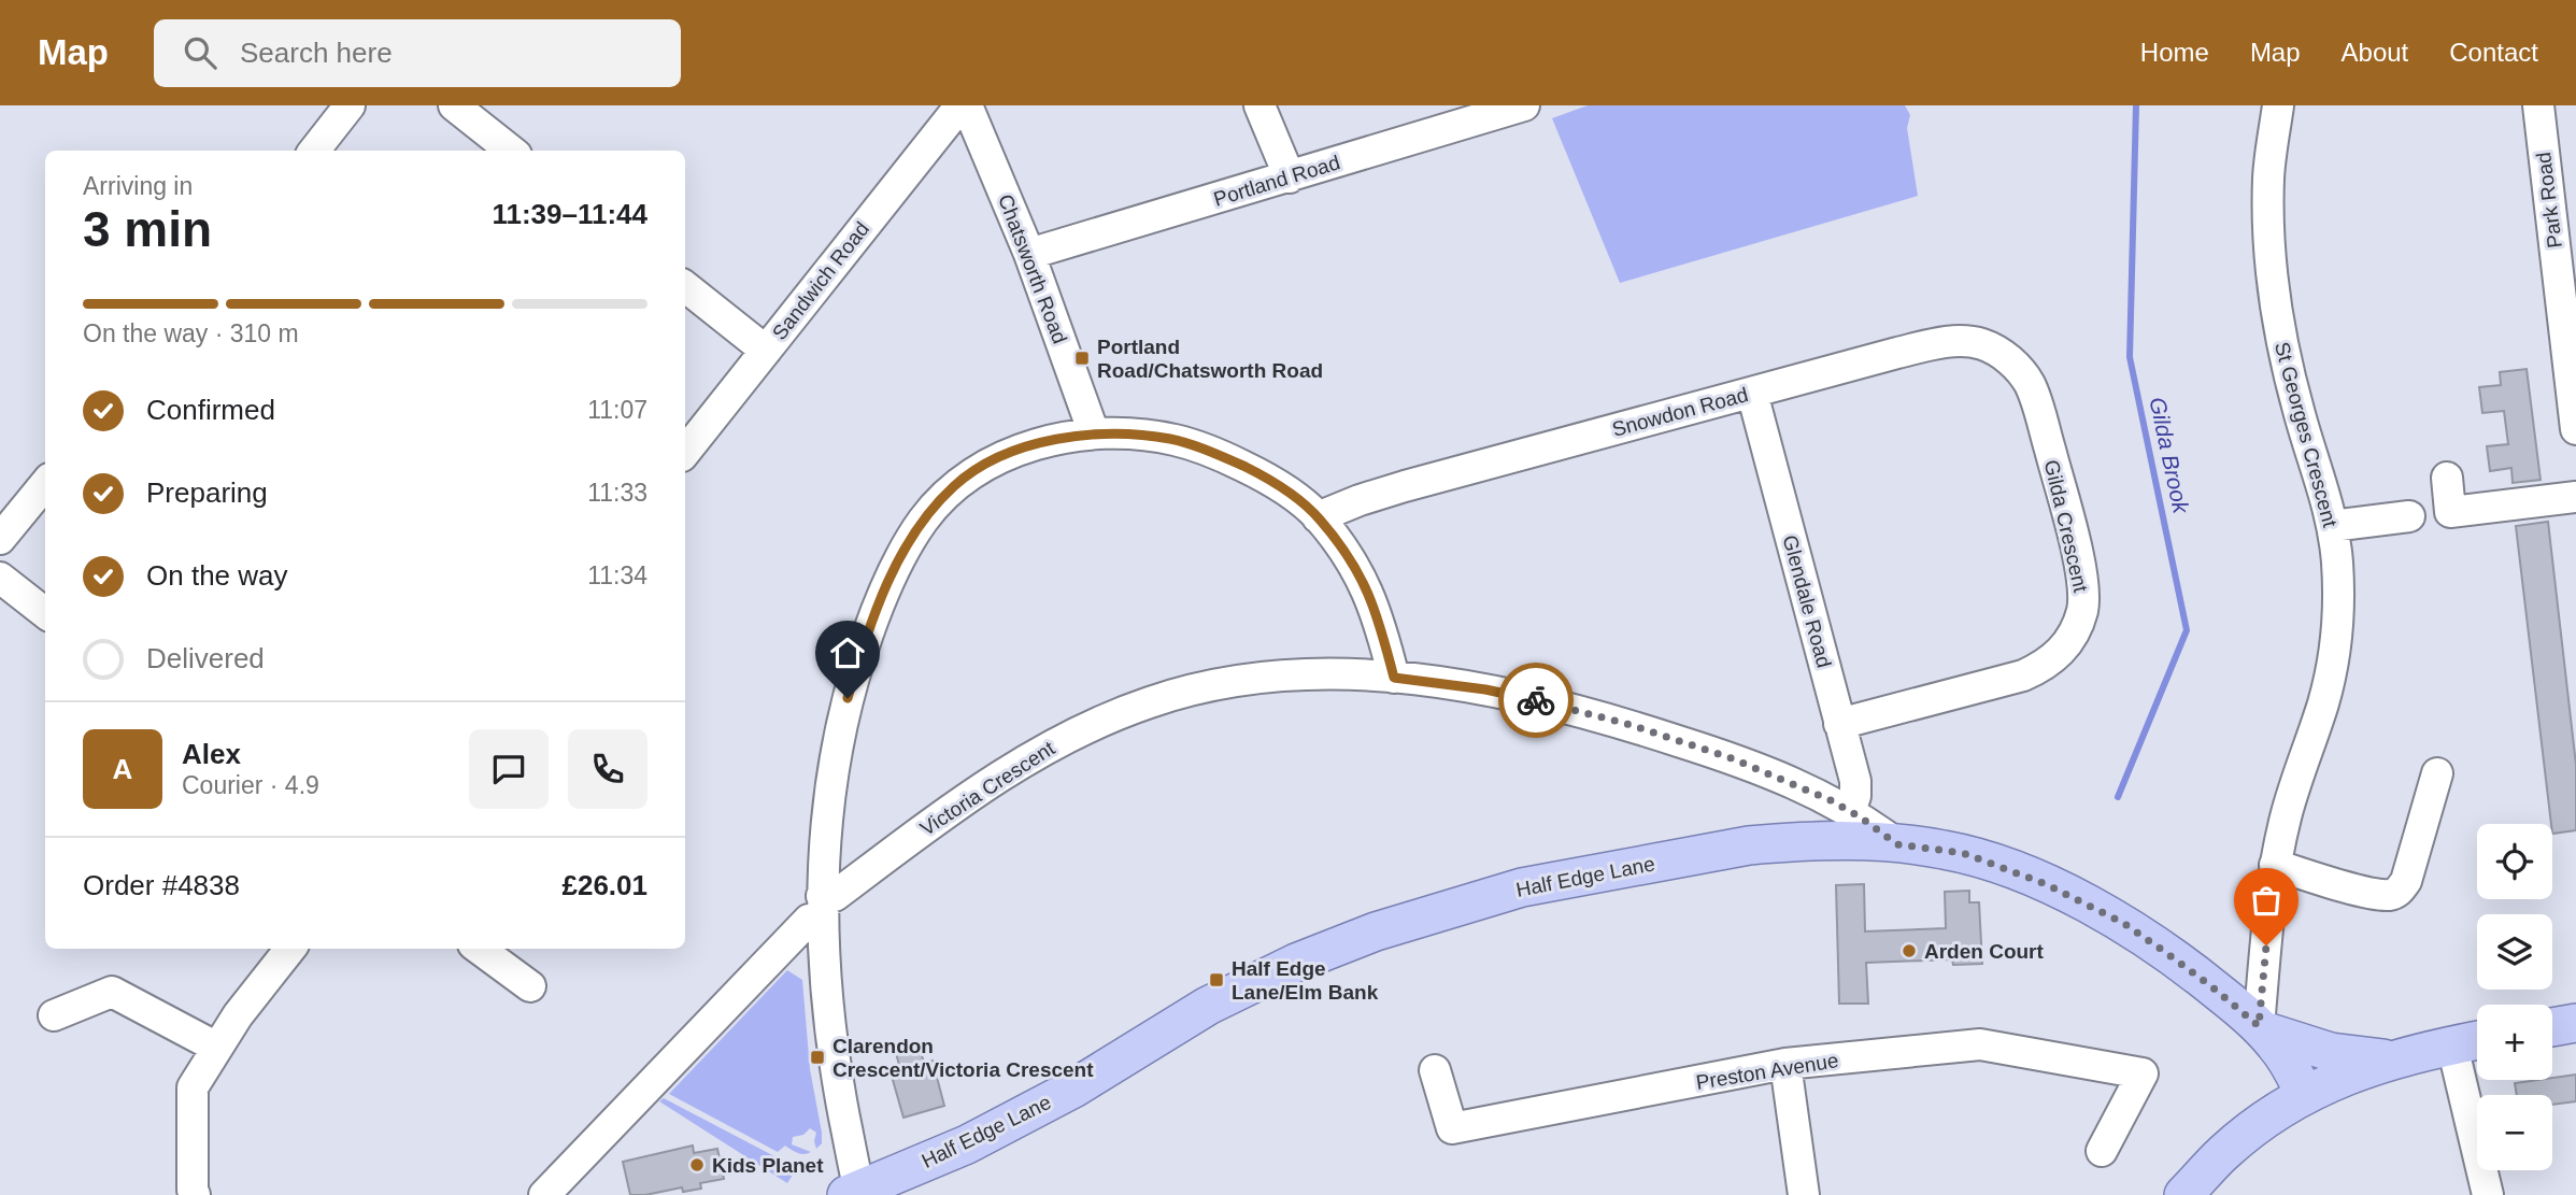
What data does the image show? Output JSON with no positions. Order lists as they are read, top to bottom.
{
  "streets": {
    "main road": ["Half Edge Lane"],
    "street": [
      "Portland Road",
      "Park Road",
      "Chatsworth Road",
      "Sandwich Road",
      "Snowdon Road",
      "St Georges Crescent",
      "Gilda Crescent",
      "Glendale Road",
      "Victoria Crescent",
      "Preston Avenue"
    ]
  },
  "crossings": [
    ["Portland Road", "Chatsworth Road"],
    ["Snowdon Road", "Gilda Crescent"],
    ["Snowdon Road", "Glendale Road"],
    ["St Georges Crescent", "Half Edge Lane"],
    ["Gilda Crescent", "Glendale Road"],
    ["Glendale Road", "Victoria Crescent"],
    ["Victoria Crescent", "Half Edge Lane"]
  ],
  "water": ["Gilda Brook"],
  "places": {
    "transit": ["Portland Road/Chatsworth Road", "Half Edge Lane/Elm Bank", "Clarendon Crescent/Victoria Crescent"],
    "other": ["Arden Court", "Kids Planet"]
  },
  "page": {
    "header": "Map",
    "search": "Search here",
    "nav": [
      "Home",
      "Map",
      "About",
      "Contact"
    ],
    "heading": ["3 min", "Arriving in", "11:39–11:44"],
    "panel": [
      "Alex",
      "Courier · 4.9",
      "Order #4838",
      "£26.01"
    ],
    "bar": "On the way · 310 m",
    "list": [
      ["Confirmed", "11:07"],
      ["Preparing", "11:33"],
      ["On the way", "11:34"],
      "Delivered"
    ],
    "round": "A",
    "map_buttons": ["+", "−"]
  }
}
